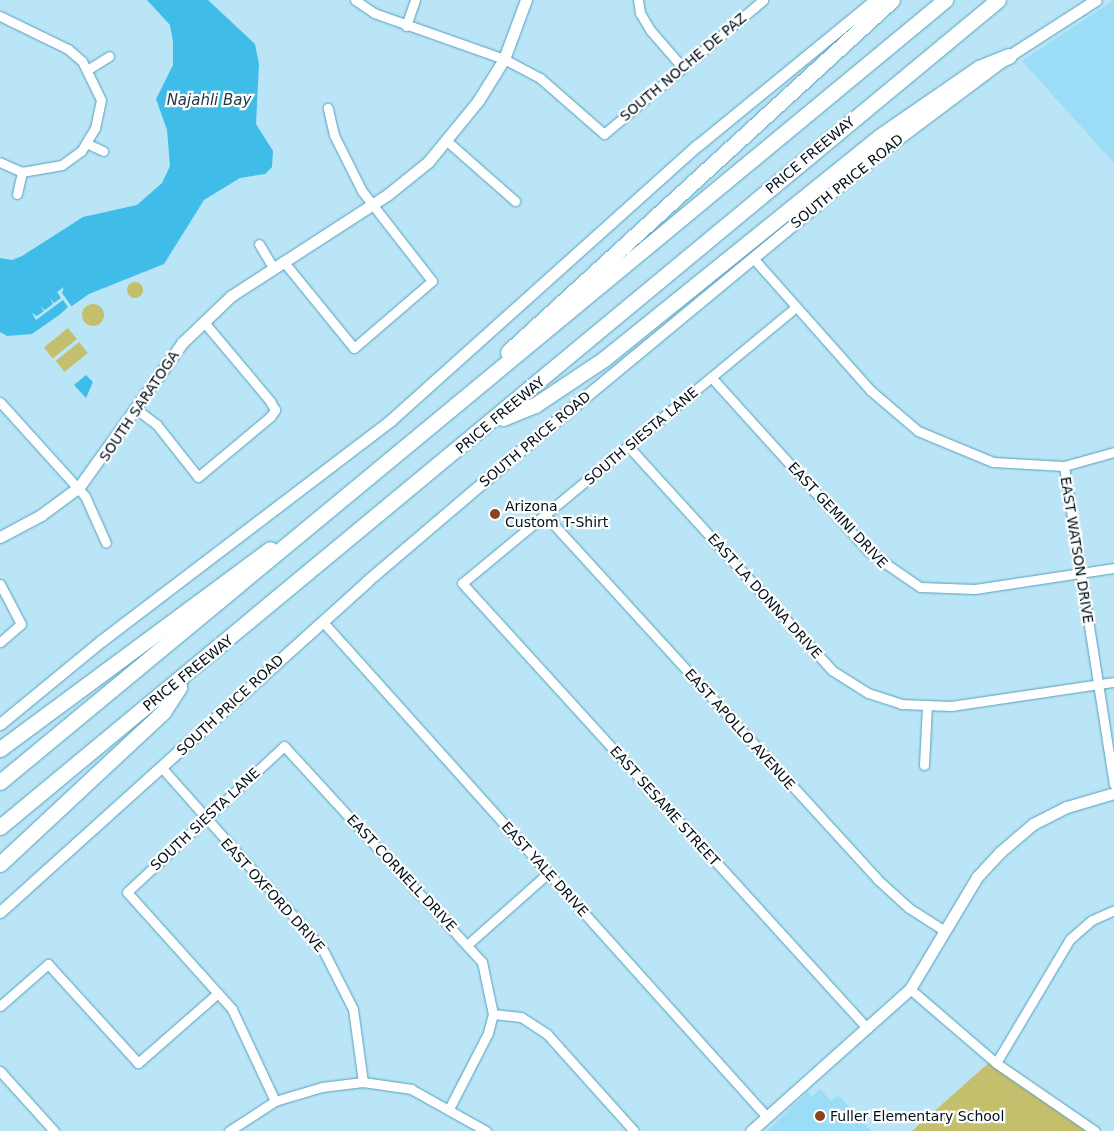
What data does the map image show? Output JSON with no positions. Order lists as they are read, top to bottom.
{
  "streets": {
    "highway": ["PRICE FREEWAY"],
    "main road": ["SOUTH PRICE ROAD", "SOUTH SARATOGA"],
    "street": [
      "SOUTH NOCHE DE PAZ",
      "SOUTH SIESTA LANE",
      "EAST GEMINI DRIVE",
      "EAST WATSON DRIVE",
      "EAST LA DONNA DRIVE",
      "EAST APOLLO AVENUE",
      "EAST SESAME STREET",
      "EAST YALE DRIVE",
      "EAST CORNELL DRIVE",
      "EAST OXFORD DRIVE"
    ]
  },
  "crossings": [
    ["SOUTH NOCHE DE PAZ", "SOUTH SARATOGA"],
    ["SOUTH PRICE ROAD", "EAST WATSON DRIVE"],
    ["SOUTH PRICE ROAD", "EAST YALE DRIVE"],
    ["SOUTH PRICE ROAD", "EAST OXFORD DRIVE"],
    ["SOUTH SIESTA LANE", "EAST GEMINI DRIVE"],
    ["SOUTH SIESTA LANE", "EAST WATSON DRIVE"],
    ["SOUTH SIESTA LANE", "EAST LA DONNA DRIVE"],
    ["SOUTH SIESTA LANE", "EAST APOLLO AVENUE"],
    ["SOUTH SIESTA LANE", "EAST SESAME STREET"],
    ["SOUTH SIESTA LANE", "EAST CORNELL DRIVE"],
    ["SOUTH SIESTA LANE", "EAST OXFORD DRIVE"],
    ["EAST GEMINI DRIVE", "EAST WATSON DRIVE"],
    ["EAST WATSON DRIVE", "EAST LA DONNA DRIVE"]
  ],
  "water": ["Najahli Bay"],
  "places": ["Arizona Custom T-Shirt", "Fuller Elementary School"]
}
